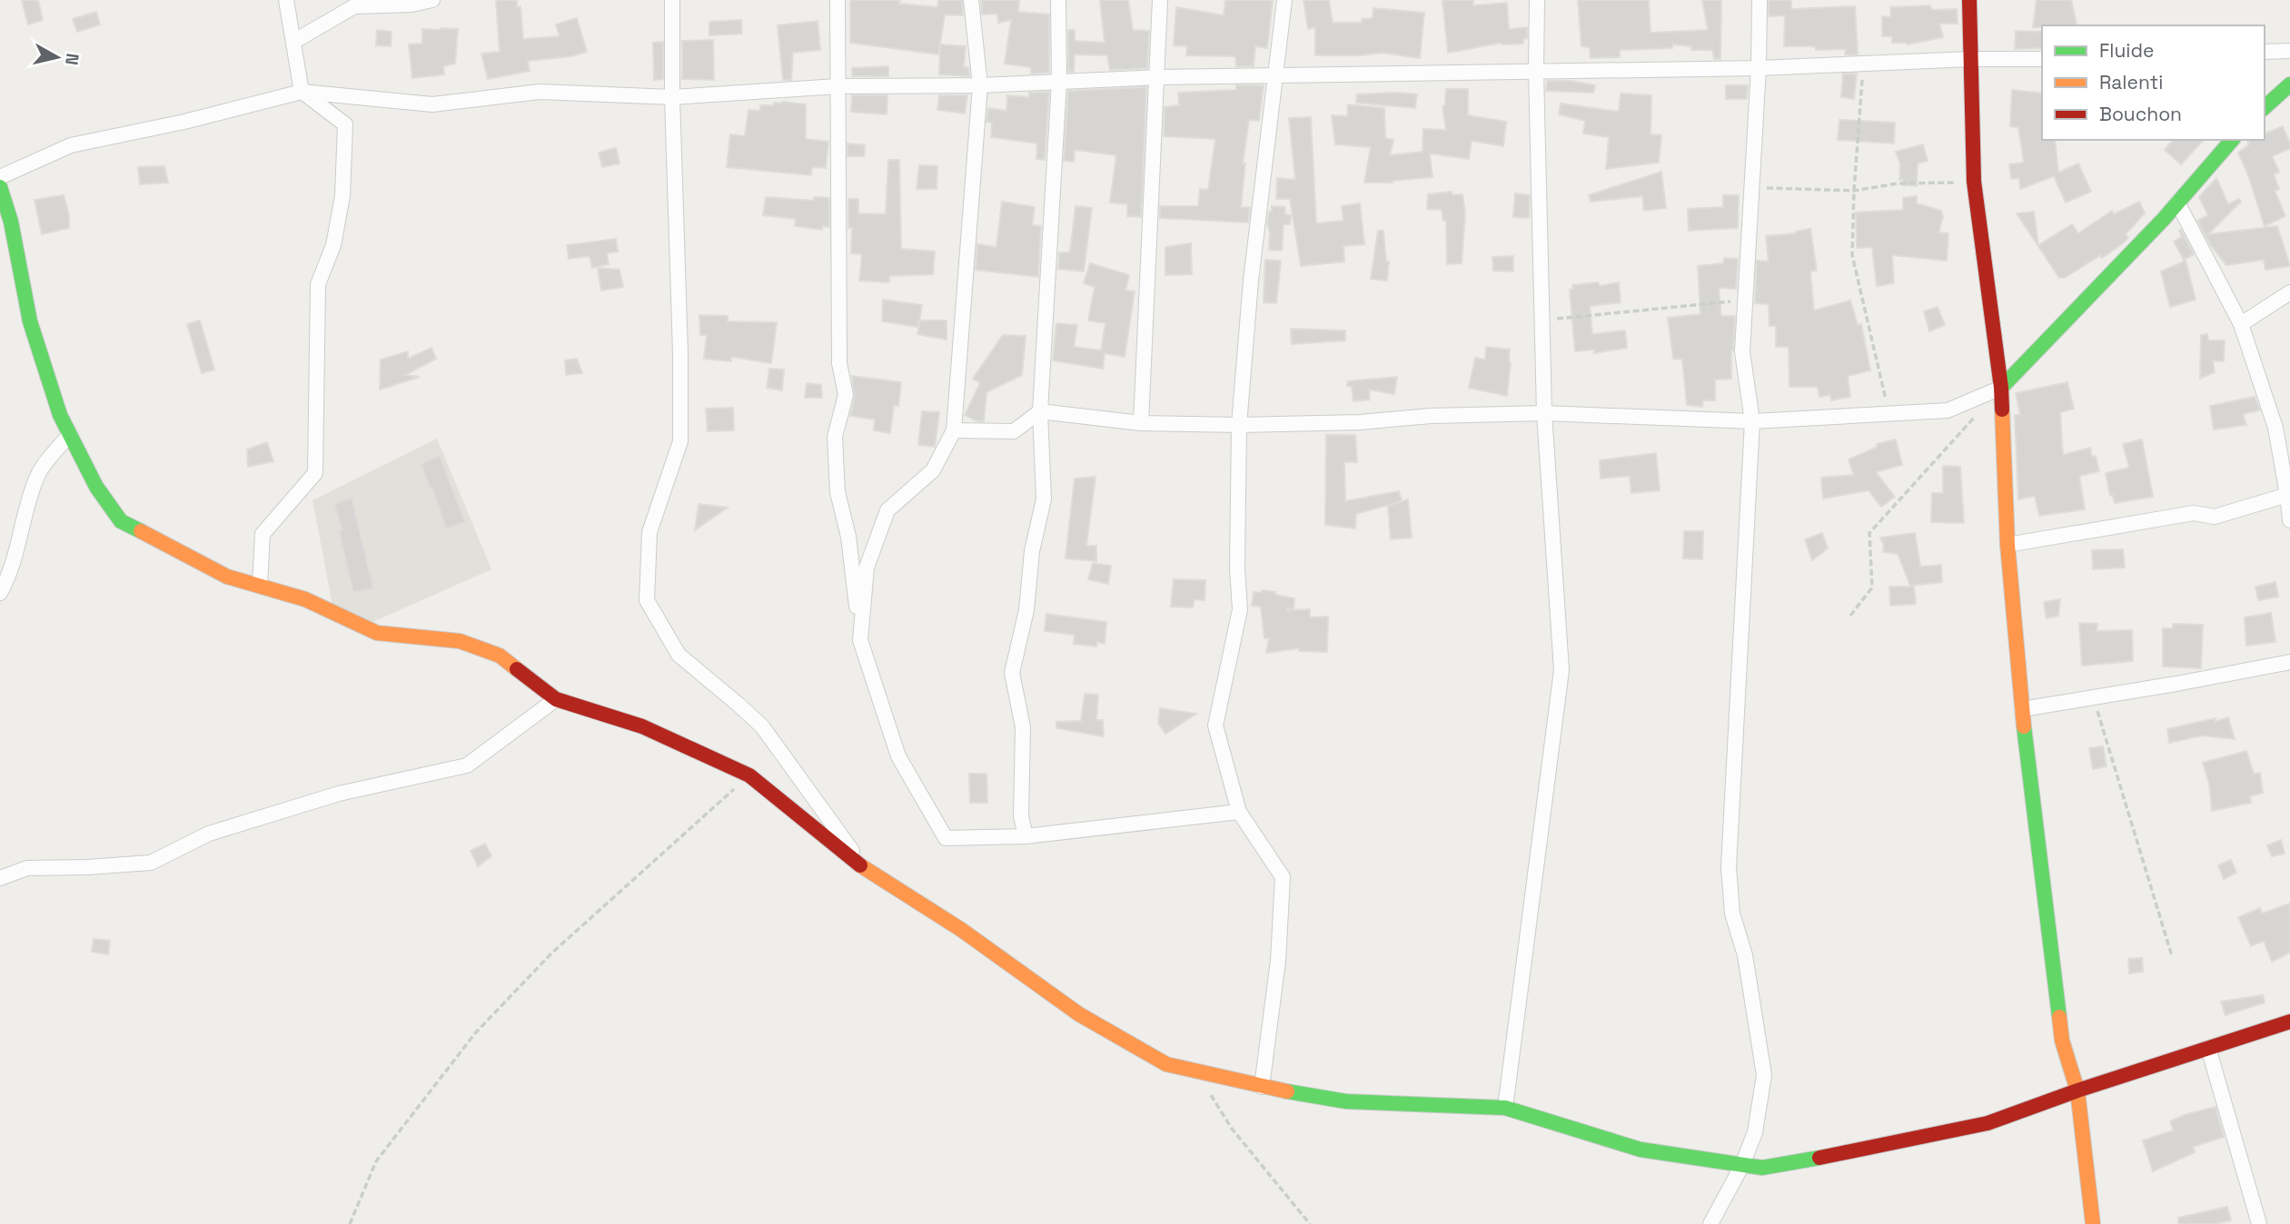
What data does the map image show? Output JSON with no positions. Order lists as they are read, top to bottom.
{
  "legend": ["Fluide", "Ralenti", "Bouchon"],
  "north": "right"
}
